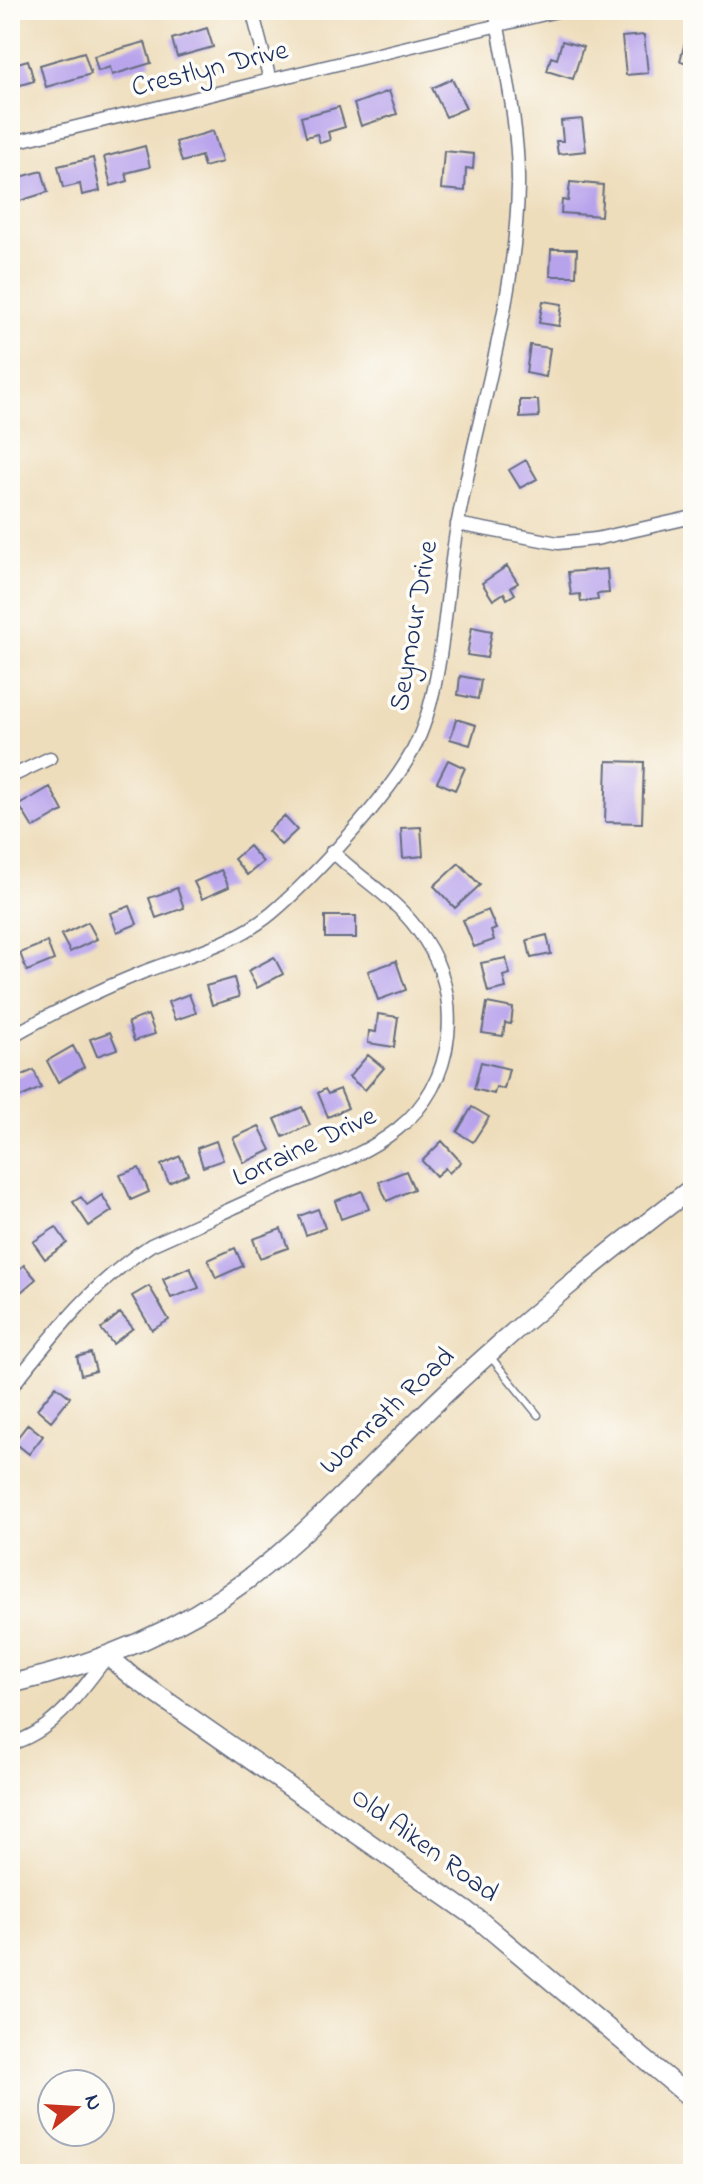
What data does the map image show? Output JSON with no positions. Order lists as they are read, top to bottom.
{
  "streets": {
    "street": [
      "Crestlyn Drive",
      "Seymour Drive",
      "Lorraine Drive",
      "Womrath Road",
      "Old Aiken Road"
    ]
  },
  "crossings": [
    ["Crestlyn Drive", "Seymour Drive"],
    ["Seymour Drive", "Lorraine Drive"],
    ["Womrath Road", "Old Aiken Road"]
  ],
  "north": "right"
}
